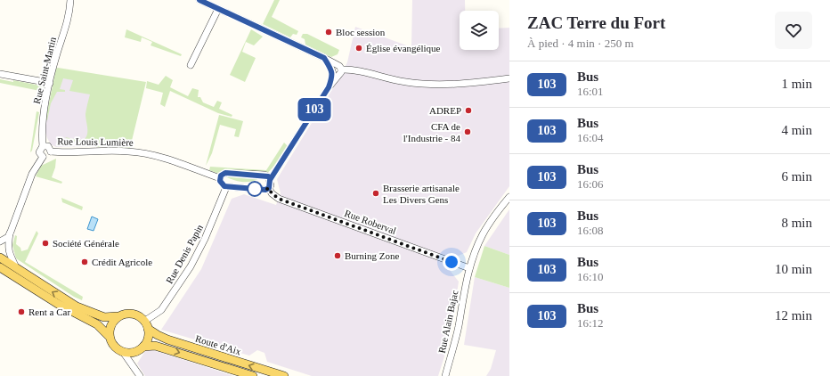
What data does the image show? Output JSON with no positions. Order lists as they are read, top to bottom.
{
  "streets": {
    "main road": ["Route d'Aix"],
    "street": [
      "Rue Saint-Martin",
      "Rue Louis Lumière",
      "Rue Roberval",
      "Rue Denis Papin",
      "Rue Alain Bajac"
    ]
  },
  "crossings": [
    ["Rue Saint-Martin", "Rue Louis Lumière"],
    ["Rue Roberval", "Rue Alain Bajac"],
    ["Rue Denis Papin", "Route d'Aix"]
  ],
  "places": [
    "Bloc session",
    "Église évangélique",
    "ADREP",
    "CFA de l'Industrie - 84",
    "Brasserie artisanale Les Divers Gens",
    "Société Générale",
    "Burning Zone",
    "Crédit Agricole",
    "Rent a Car"
  ],
  "lines": ["bus line 103"],
  "page": {
    "on_map": "103",
    "heading": ["ZAC Terre du Fort", "À pied · 4 min · 250 m"],
    "list": [
      {
        "mark": "103",
        "name": "Bus",
        "note": "16:01",
        "value": "1 min"
      },
      {
        "mark": "103",
        "name": "Bus",
        "note": "16:04",
        "value": "4 min"
      },
      {
        "mark": "103",
        "name": "Bus",
        "note": "16:06",
        "value": "6 min"
      },
      {
        "mark": "103",
        "name": "Bus",
        "note": "16:08",
        "value": "8 min"
      },
      {
        "mark": "103",
        "name": "Bus",
        "note": "16:10",
        "value": "10 min"
      },
      {
        "mark": "103",
        "name": "Bus",
        "note": "16:12",
        "value": "12 min"
      }
    ]
  }
}
